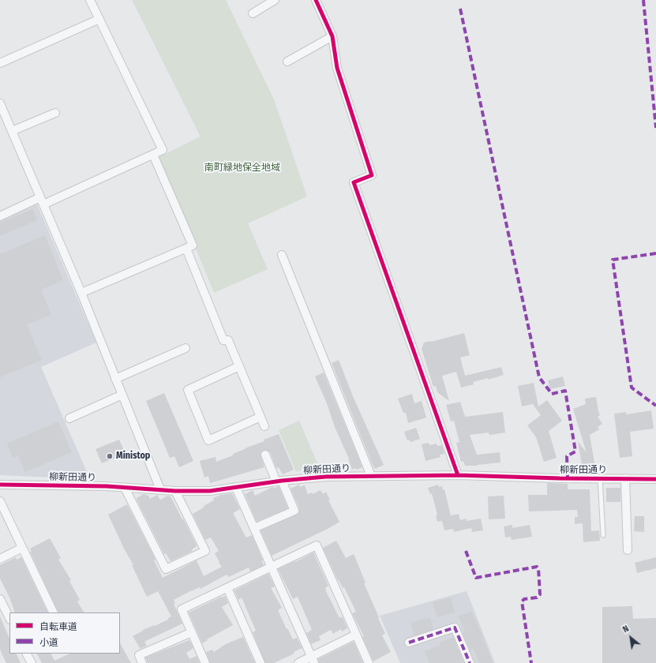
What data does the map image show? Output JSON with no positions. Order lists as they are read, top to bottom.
{
  "streets": {
    "street": ["柳新田通り"]
  },
  "parks": ["南町緑地保全地域"],
  "places": ["Ministop"],
  "legend": ["自転車道", "小道"],
  "north": "top left"
}
